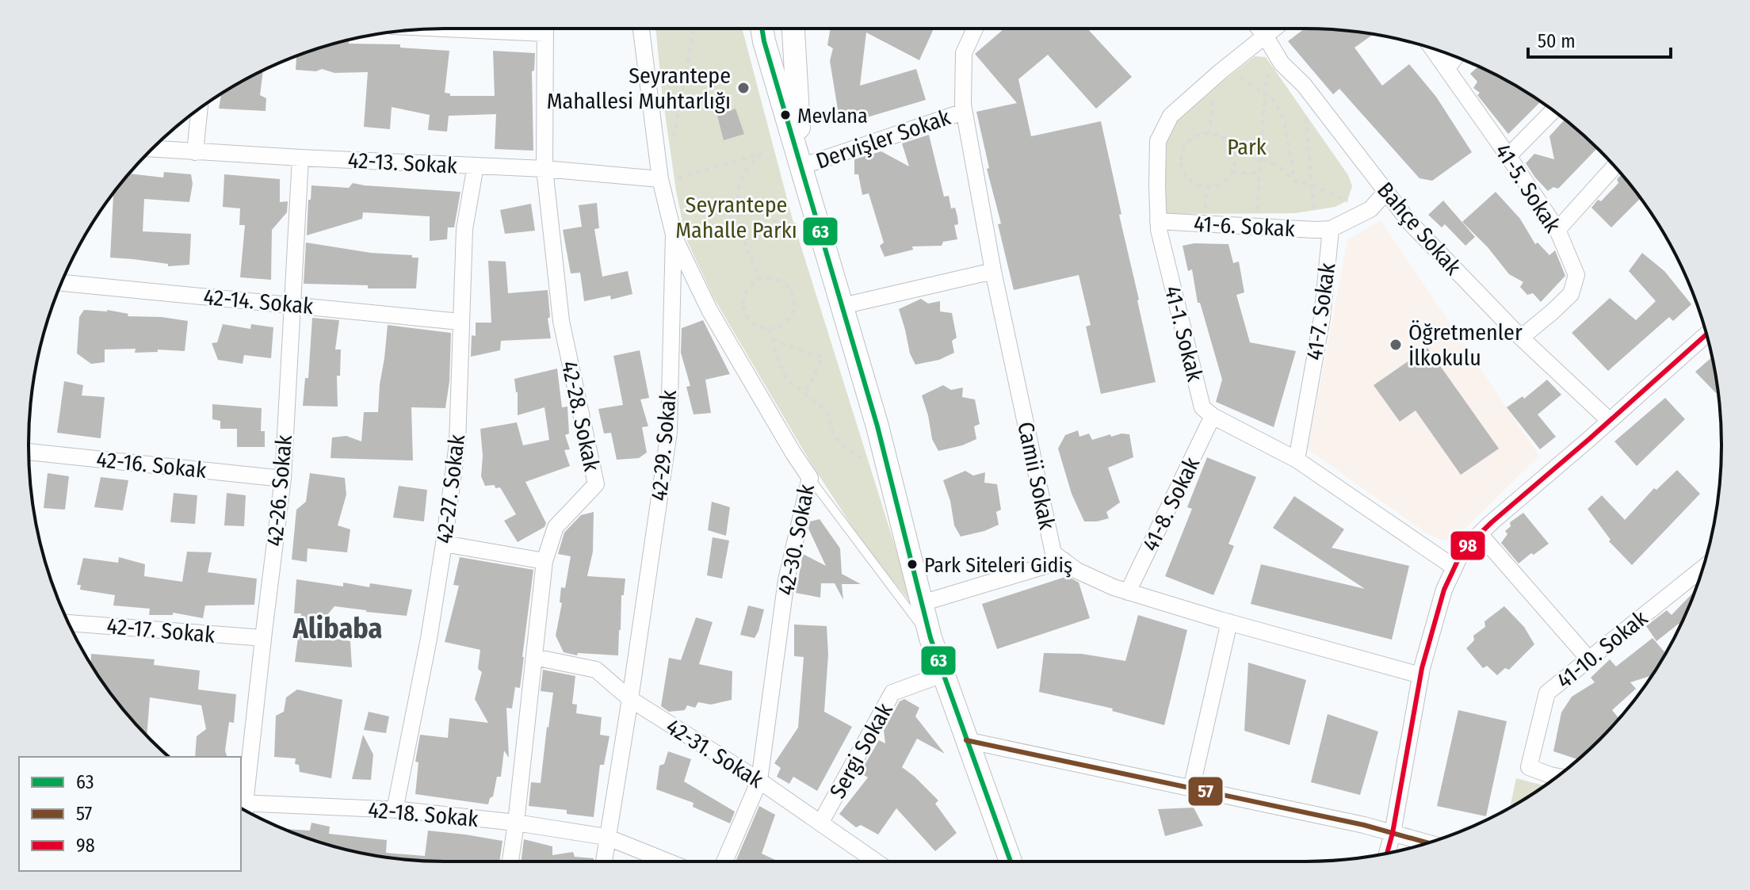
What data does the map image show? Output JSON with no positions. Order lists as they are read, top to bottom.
{
  "streets": {
    "street": [
      "Dervişler Sokak",
      "42-13. Sokak",
      "41-5. Sokak",
      "41-6. Sokak",
      "Bahçe Sokak",
      "42-14. Sokak",
      "41-7. Sokak",
      "41-1. Sokak",
      "42-28. Sokak",
      "42-29. Sokak",
      "42-16. Sokak",
      "Camii Sokak",
      "42-27. Sokak",
      "42-26. Sokak",
      "41-8. Sokak",
      "42-30. Sokak",
      "42-17. Sokak",
      "41-10. Sokak",
      "Sergi Sokak",
      "42-31. Sokak",
      "42-18. Sokak"
    ]
  },
  "crossings": [
    ["Dervişler Sokak", "Camii Sokak"],
    ["42-13. Sokak", "42-28. Sokak"],
    ["42-13. Sokak", "42-29. Sokak"],
    ["42-13. Sokak", "42-27. Sokak"],
    ["42-13. Sokak", "42-26. Sokak"],
    ["41-5. Sokak", "Bahçe Sokak"],
    ["41-6. Sokak", "41-7. Sokak"],
    ["41-6. Sokak", "41-1. Sokak"],
    ["Bahçe Sokak", "41-1. Sokak"],
    ["42-14. Sokak", "42-27. Sokak"],
    ["42-14. Sokak", "42-26. Sokak"],
    ["41-1. Sokak", "41-8. Sokak"],
    ["42-28. Sokak", "42-31. Sokak"],
    ["42-28. Sokak", "42-18. Sokak"],
    ["42-29. Sokak", "42-30. Sokak"],
    ["42-29. Sokak", "42-31. Sokak"],
    ["42-29. Sokak", "42-18. Sokak"],
    ["42-16. Sokak", "42-26. Sokak"],
    ["Camii Sokak", "41-8. Sokak"],
    ["42-27. Sokak", "42-18. Sokak"],
    ["42-26. Sokak", "42-17. Sokak"],
    ["42-26. Sokak", "42-18. Sokak"],
    ["42-30. Sokak", "42-31. Sokak"],
    ["Sergi Sokak", "42-31. Sokak"]
  ],
  "districts": ["Alibaba"],
  "parks": ["Park", "Seyrantepe Mahalle Parkı"],
  "places": [
    "Seyrantepe Mahallesi Muhtarlığı",
    "Mevlana",
    "Öğretmenler İlkokulu",
    "Park Siteleri Gidiş"
  ],
  "lines": ["transit line 63", "transit line 98", "transit line 57"],
  "legend": ["63", "57", "98"],
  "scale_bar": "50 m"
}
